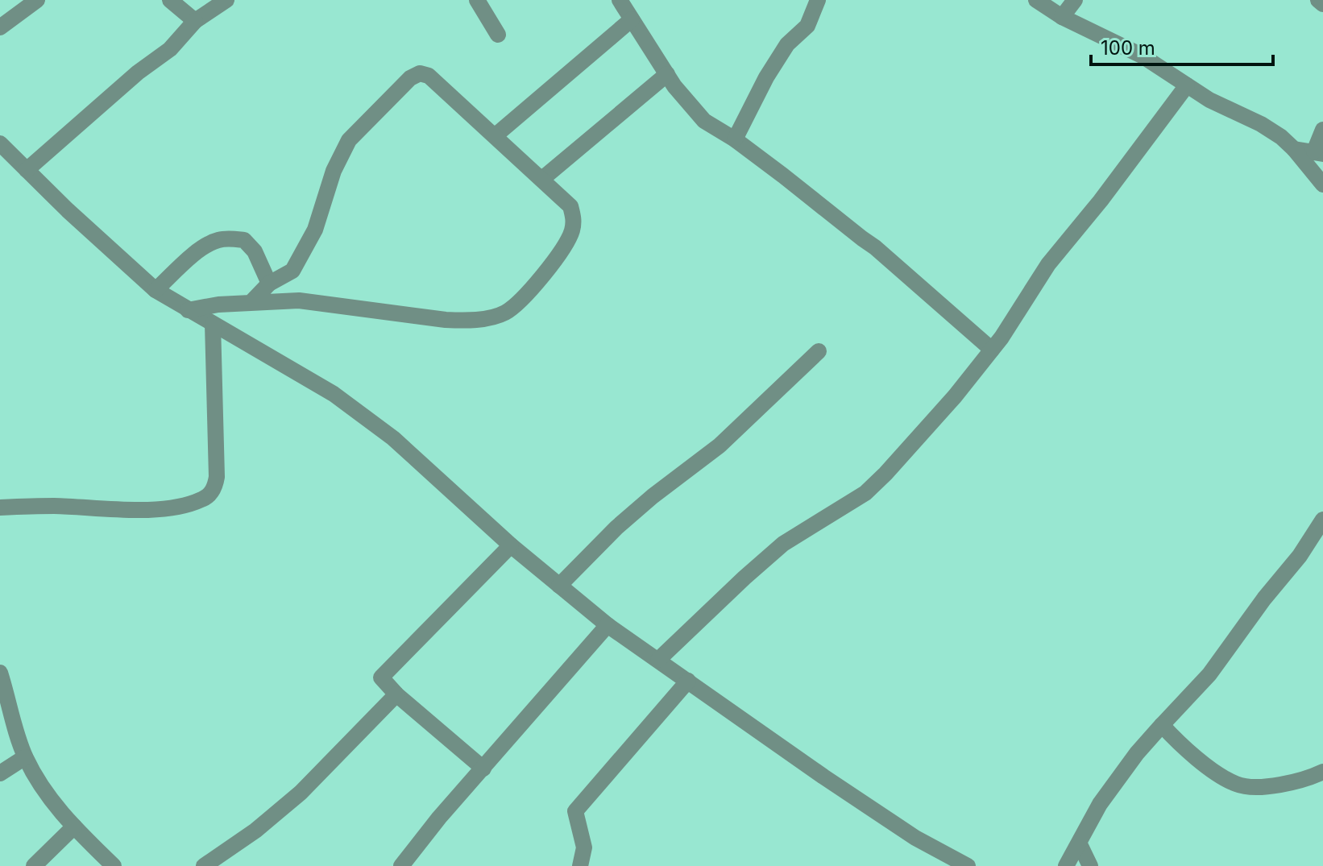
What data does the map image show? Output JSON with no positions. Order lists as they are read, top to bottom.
{
  "scale_bar": "100 m"
}
